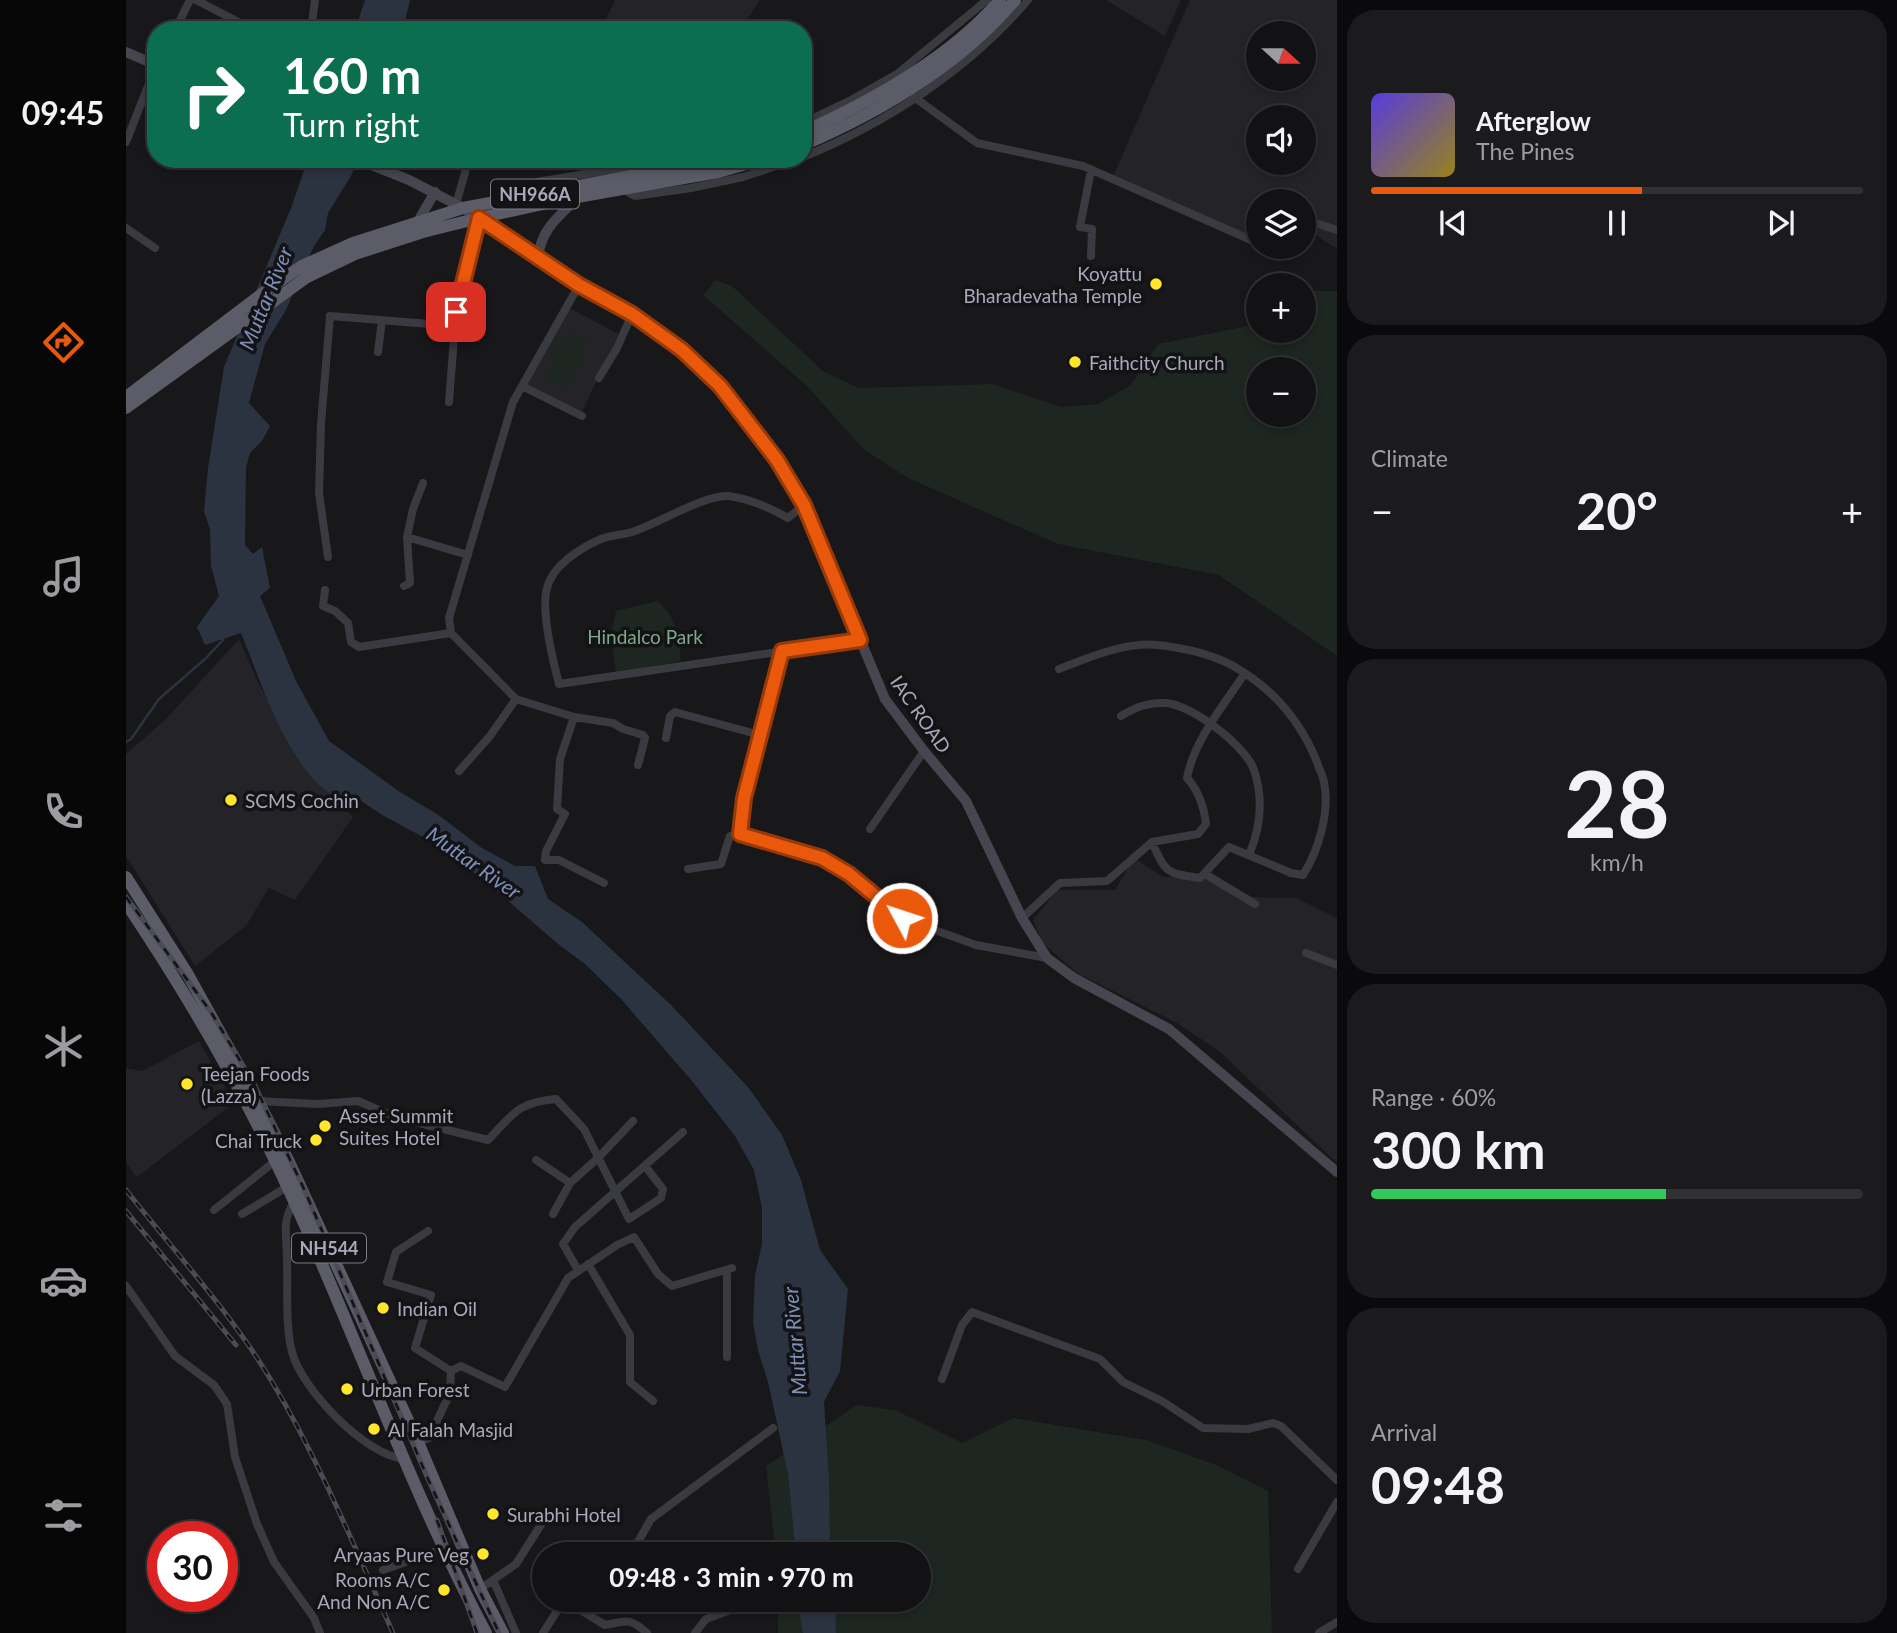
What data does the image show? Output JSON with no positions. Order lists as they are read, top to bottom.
{
  "streets": {
    "highway": ["NH966A", "NH544"],
    "main road": ["IAC ROAD"]
  },
  "crossings": [
    ["NH966A", "IAC ROAD"]
  ],
  "water": ["Muttar River"],
  "parks": ["Hindalco Park"],
  "places": [
    "Koyattu Bharadevatha Temple",
    "Faithcity Church",
    "SCMS Cochin",
    "Teejan Foods (Lazza)",
    "Asset Summit Suites Hotel",
    "Chai Truck",
    "Indian Oil",
    "Urban Forest",
    "Al Falah Masjid",
    "Surabhi Hotel",
    "Aryaas Pure Veg",
    "Rooms A/C And Non A/C"
  ],
  "north": "right",
  "page": {
    "tabs": "09:45",
    "map_buttons": ["+", "−"],
    "turn": ["160 m", "Turn right"],
    "song": ["Afterglow", "The Pines"],
    "tile": [
      "Climate",
      ["28", "km/h"],
      ["Range · 60%", "300 km"],
      ["Arrival", "09:48"]
    ],
    "heat": ["−", "20°", "+"],
    "limit": "30",
    "trip": "09:48 · 3 min · 970 m"
  }
}
